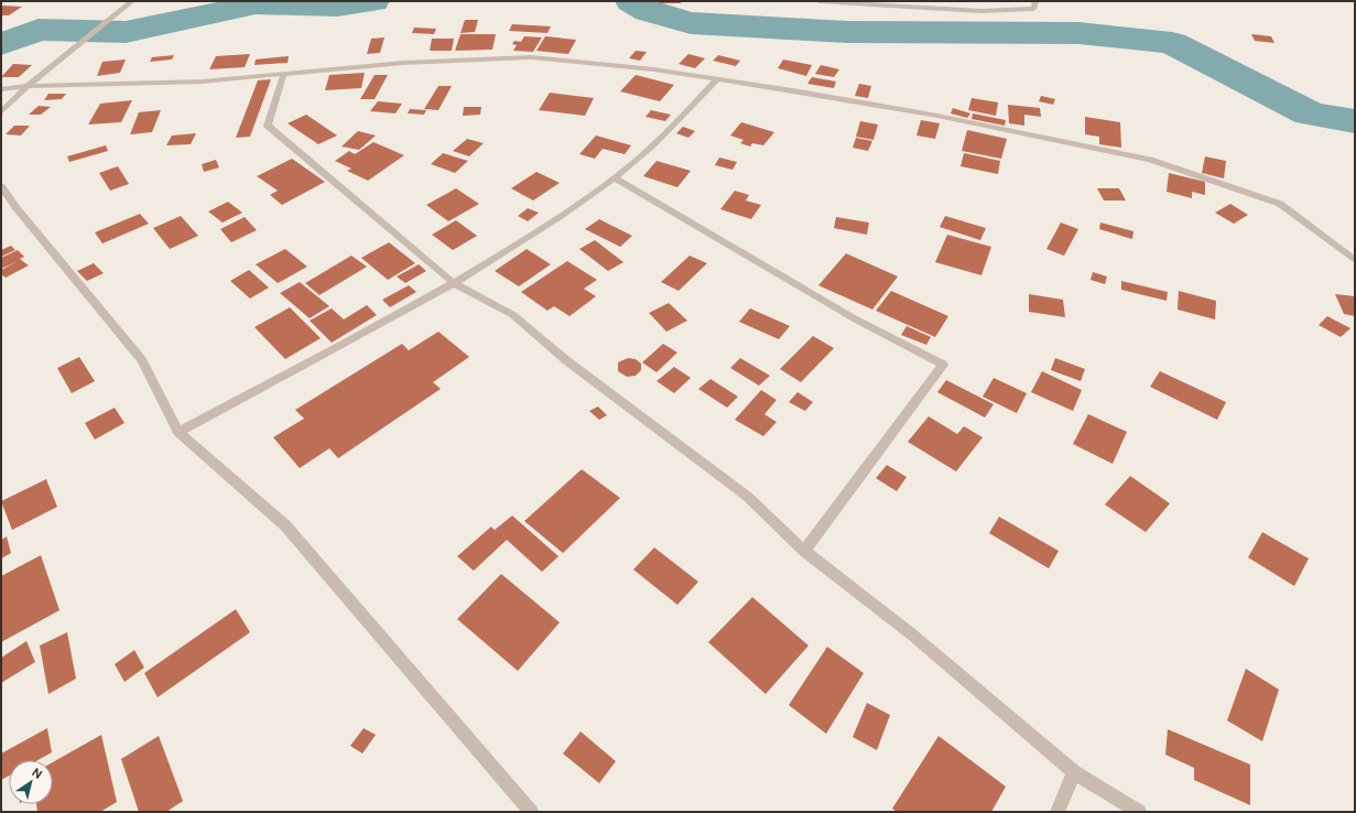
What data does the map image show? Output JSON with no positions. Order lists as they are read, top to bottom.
{
  "north": "top right"
}
